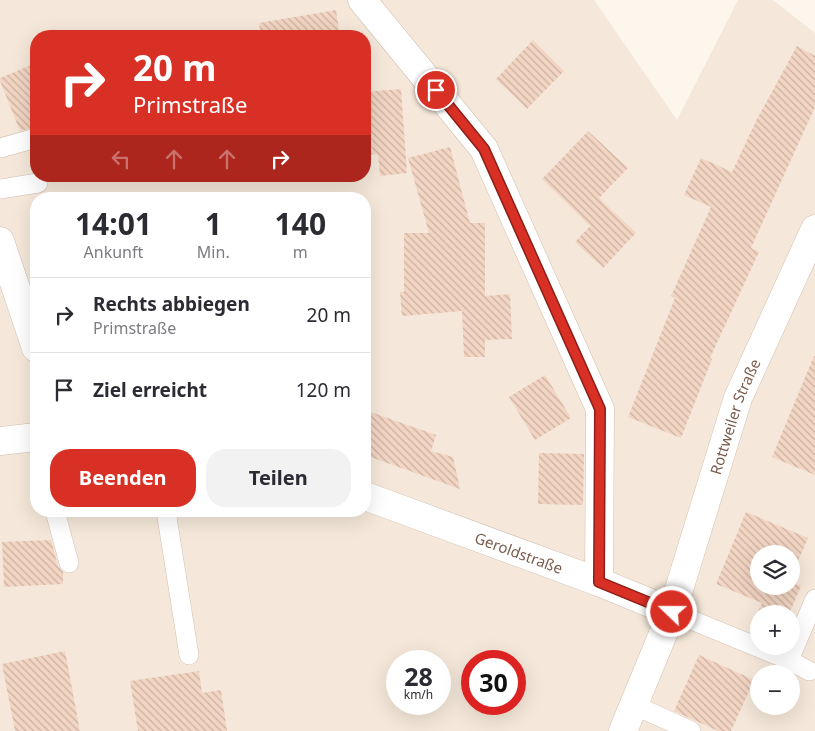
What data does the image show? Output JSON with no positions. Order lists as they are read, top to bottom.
{
  "streets": {
    "street": ["Rottweiler Straße", "Geroldstraße"]
  },
  "crossings": [
    ["Rottweiler Straße", "Geroldstraße"]
  ],
  "page": {
    "turn": ["20 m", "Primstraße"],
    "eta": [
      "14:01",
      "Ankunft",
      "1",
      "Min.",
      "140",
      "m"
    ],
    "list": [
      {
        "name": "Rechts abbiegen",
        "note": "Primstraße",
        "value": "20 m"
      },
      {
        "name": "Ziel erreicht",
        "value": "120 m"
      }
    ],
    "buttons": ["Beenden", "Teilen"],
    "map_buttons": ["+", "−"],
    "speed": "28 km/h",
    "limit": "30"
  }
}
